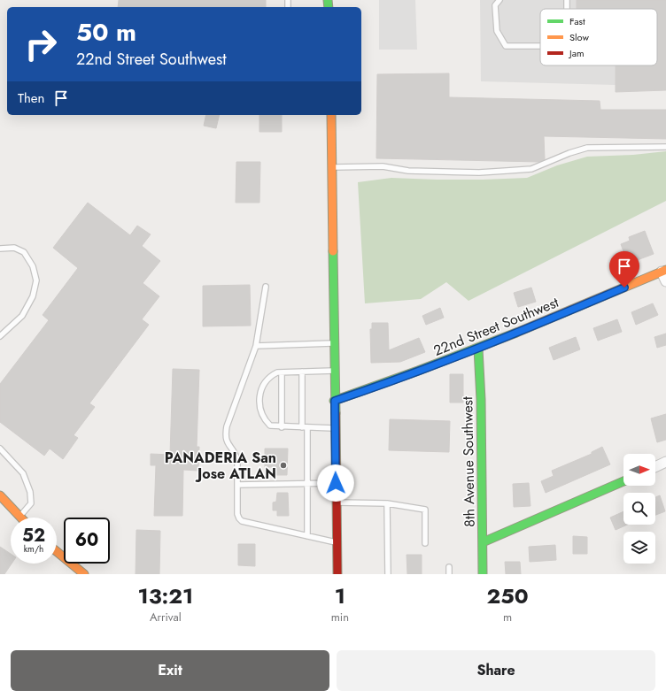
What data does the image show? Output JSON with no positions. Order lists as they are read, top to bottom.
{
  "streets": {
    "street": ["22nd Street Southwest", "8th Avenue Southwest"]
  },
  "crossings": [
    ["22nd Street Southwest", "8th Avenue Southwest"]
  ],
  "places": ["PANADERIA San Jose ATLAN"],
  "legend": ["Fast", "Slow", "Jam"],
  "north": "right",
  "page": {
    "turn": ["50 m", "22nd Street Southwest"],
    "then": "Then",
    "speed": "52 km/h",
    "limit": "60",
    "eta": [
      "13:21",
      "Arrival",
      "1",
      "min",
      "250",
      "m"
    ],
    "buttons": ["Exit", "Share"]
  }
}
